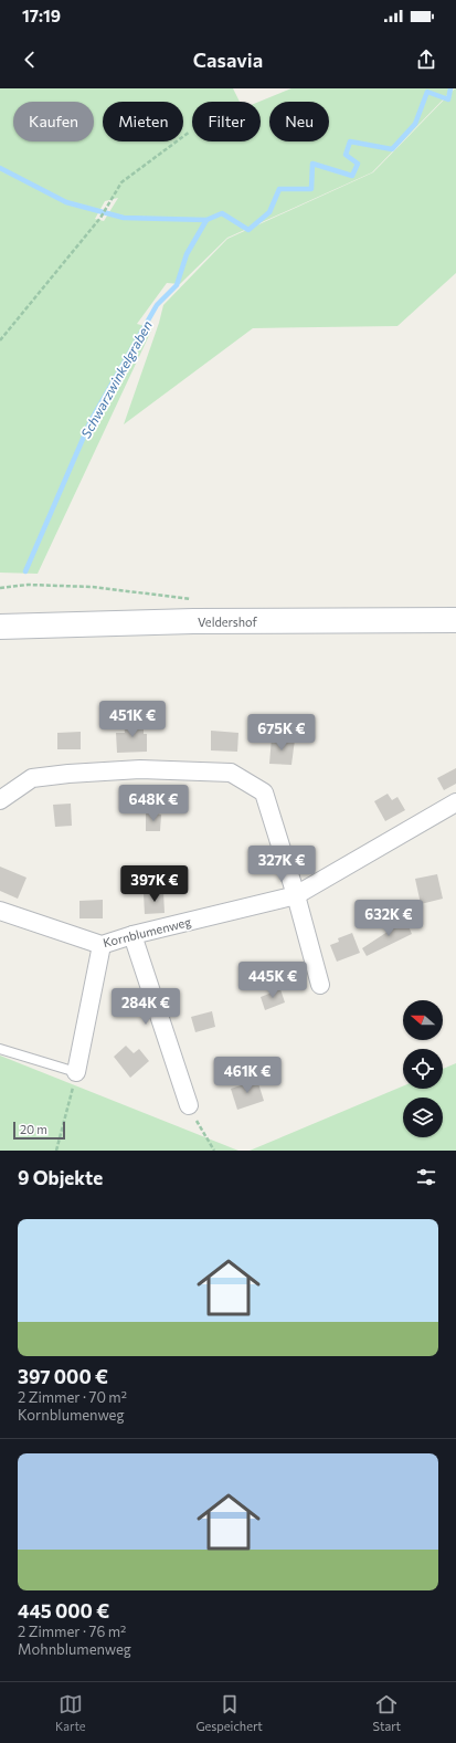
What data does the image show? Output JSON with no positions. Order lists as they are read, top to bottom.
{
  "streets": {
    "main road": ["Veldershof"],
    "street": ["Kornblumenweg"]
  },
  "water": ["Schwarzwinkelgraben"],
  "scale_bar": "20 m",
  "north": "left",
  "page": {
    "status": "17:19",
    "header": "Casavia",
    "chip": [
      "Kaufen",
      "Mieten",
      "Filter",
      "Neu"
    ],
    "price": [
      "451K €",
      "675K €",
      "648K €",
      "327K €",
      "397K €",
      "632K €",
      "445K €",
      "284K €",
      "461K €"
    ],
    "scale": "20 m",
    "heading": "9 Objekte",
    "list": [
      {
        "name": "397 000 €",
        "note": "2 Zimmer · 70 m² · Kornblumenweg"
      },
      {
        "name": "445 000 €",
        "note": "2 Zimmer · 76 m² · Mohnblumenweg"
      }
    ],
    "tabs": ["Karte", "Gespeichert", "Start"]
  }
}
